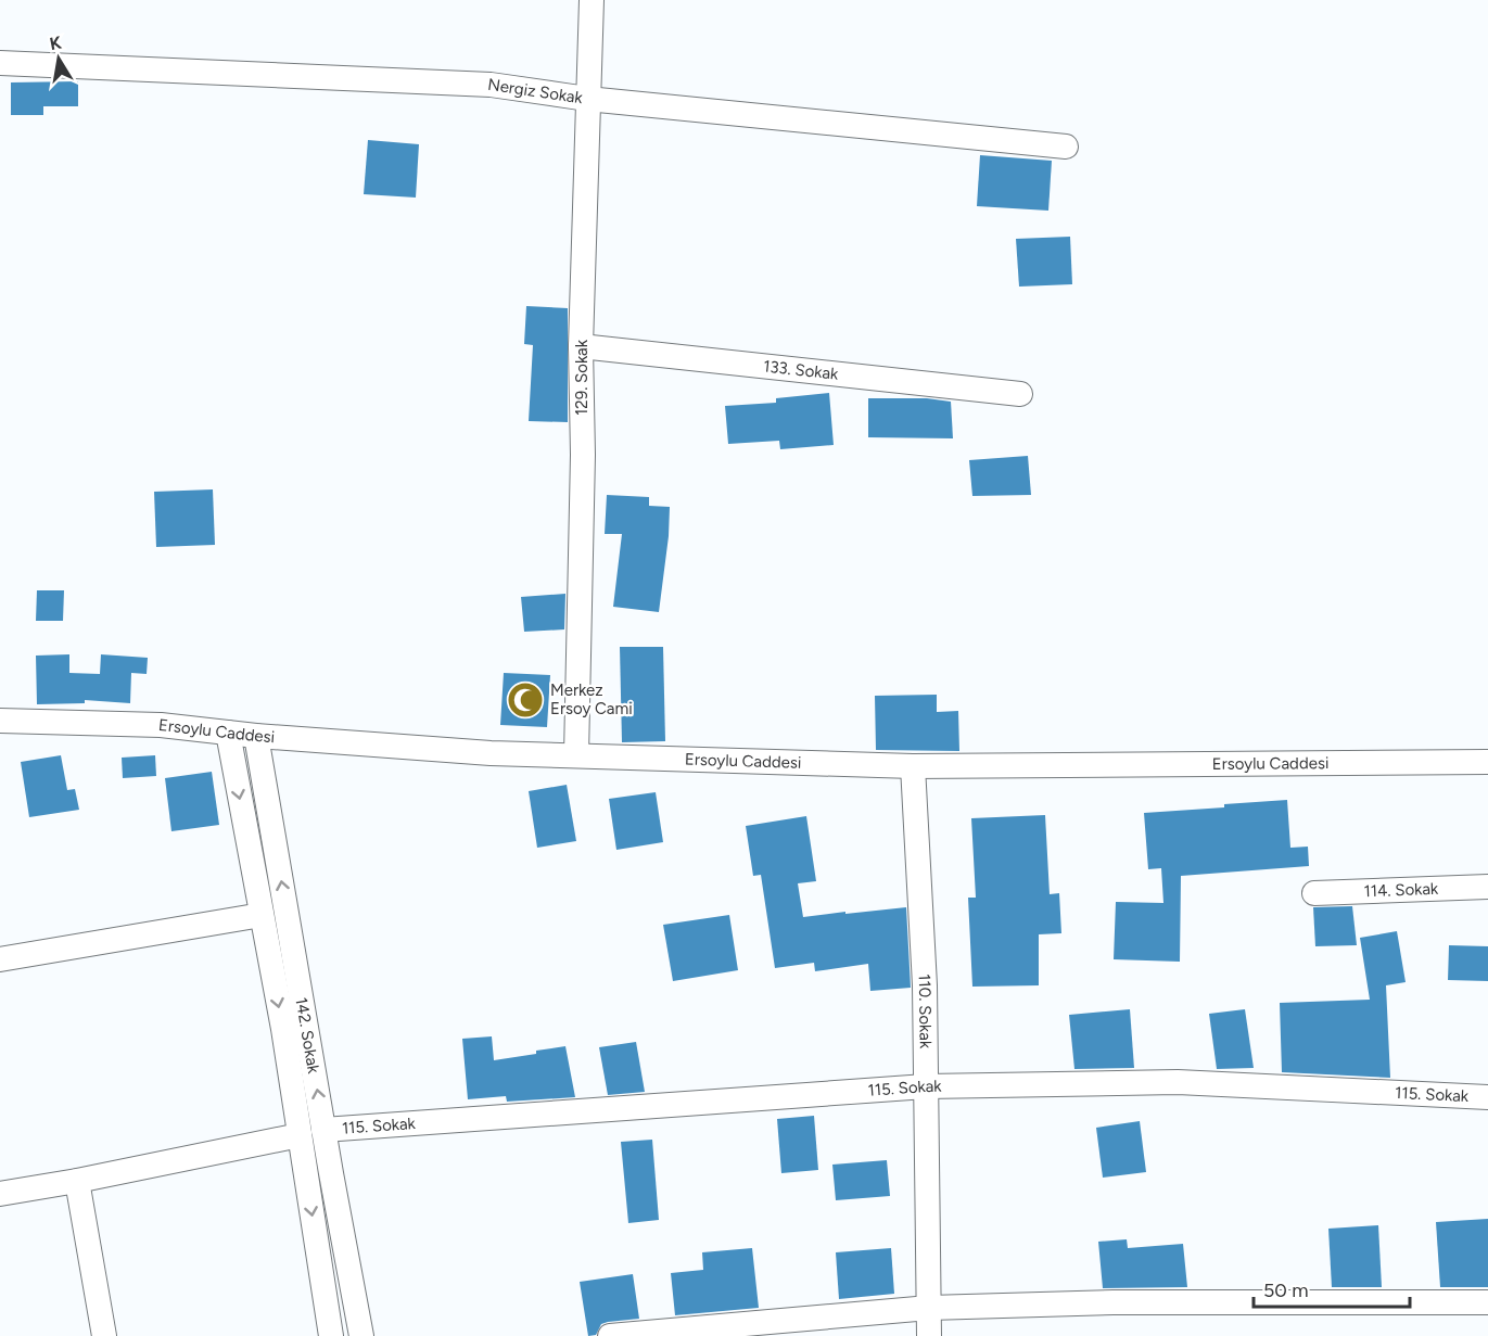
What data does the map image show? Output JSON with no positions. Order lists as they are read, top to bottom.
{
  "streets": {
    "street": [
      "Nergiz Sokak",
      "133. Sokak",
      "129. Sokak",
      "Ersoylu Caddesi",
      "114. Sokak",
      "110. Sokak",
      "142. Sokak",
      "115. Sokak"
    ]
  },
  "crossings": [
    ["Nergiz Sokak", "129. Sokak"],
    ["133. Sokak", "129. Sokak"],
    ["129. Sokak", "Ersoylu Caddesi"],
    ["Ersoylu Caddesi", "110. Sokak"],
    ["Ersoylu Caddesi", "142. Sokak"],
    ["110. Sokak", "115. Sokak"],
    ["142. Sokak", "115. Sokak"]
  ],
  "places": {
    "mosque": ["Merkez Ersoy Cami"]
  },
  "scale_bar": "50 m",
  "north": "top"
}
